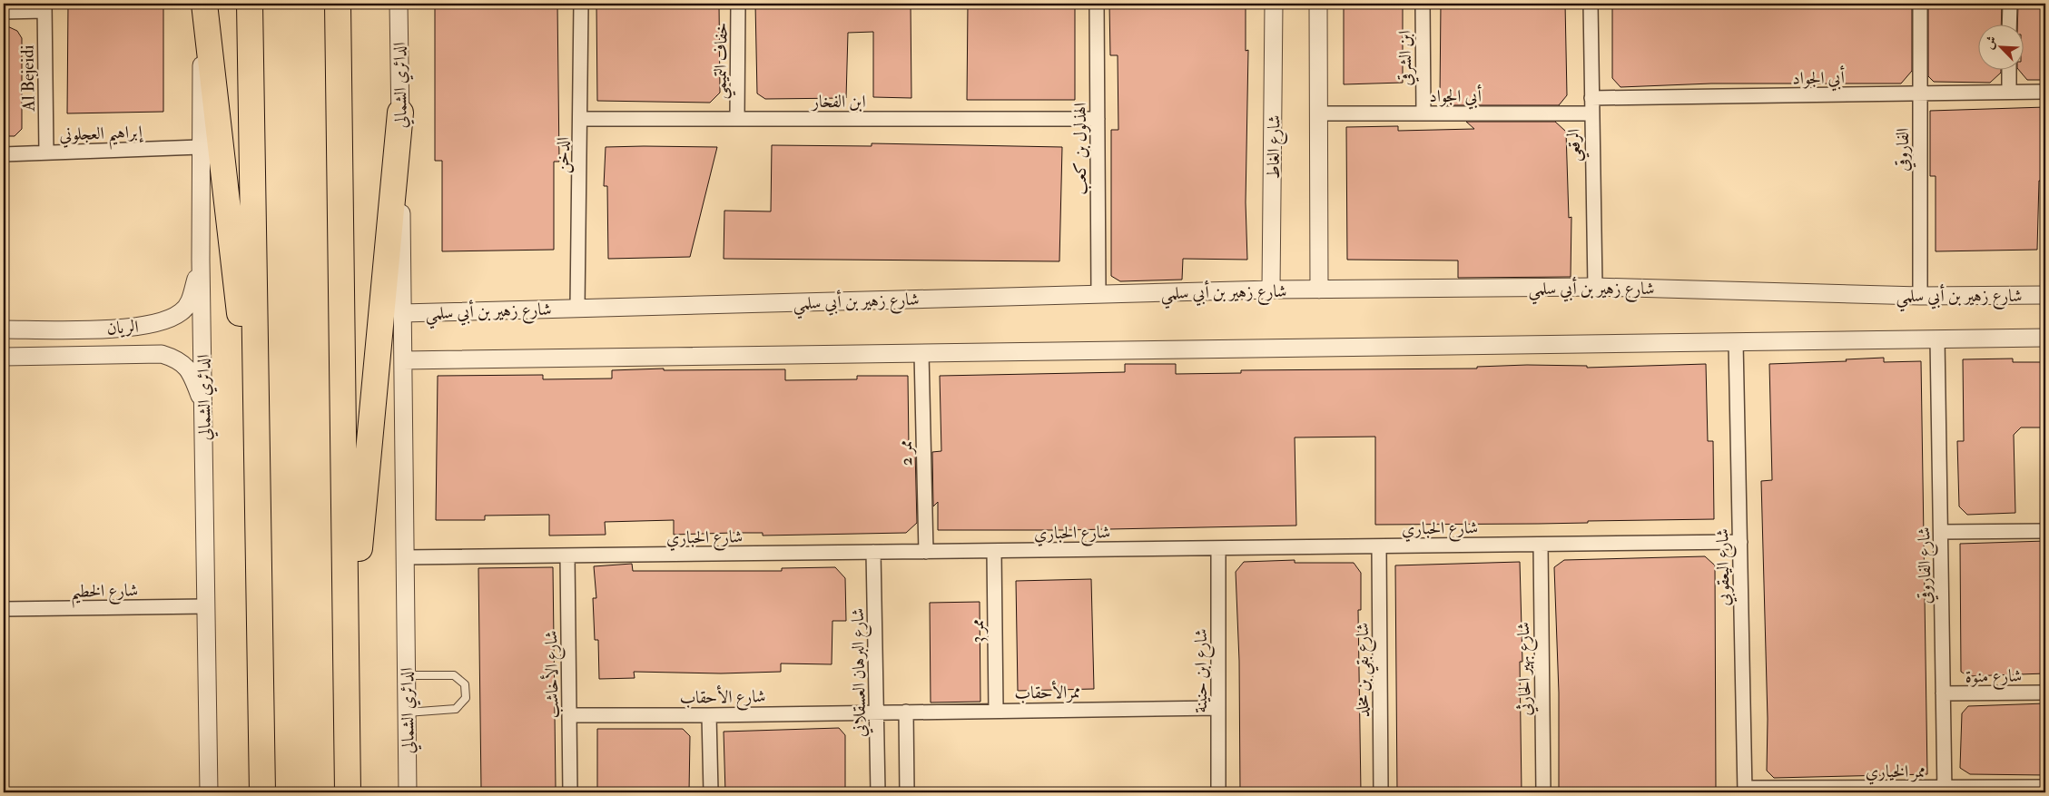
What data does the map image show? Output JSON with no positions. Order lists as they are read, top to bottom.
{
  "streets": {
    "street": [
      "ابن الشرقي",
      "خفاف التميمي",
      "أبي الجواد",
      "Al Bejeidi",
      "الدائري الشمالي",
      "ابن الفخار",
      "إبراهيم العجلوني",
      "الرقعي",
      "شارع الغاط",
      "الهذلول بن كعب",
      "الفاروقي",
      "الدخن",
      "شارع زهير بن أبي سلمي",
      "الريان",
      "ممر 2",
      "شارع الحباري",
      "شارع الفاروقي",
      "شارع اليعقوبي",
      "شارع الخطيم",
      "ممر 3",
      "شارع بهير الحارثي",
      "شارع بقي بن مخلد",
      "شارع ابن حنينة",
      "شارع البرهان العسقلاني",
      "شارع الأخاشب",
      "شارع منوة",
      "ممرالأحقاب",
      "شارع الأحقاب",
      "ممر الخياري"
    ]
  },
  "crossings": [
    ["ابن الشرقي", "أبي الجواد"],
    ["خفاف التميمي", "ابن الفخار"],
    ["أبي الجواد", "الرقعي"],
    ["أبي الجواد", "الفاروقي"],
    ["Al Bejeidi", "إبراهيم العجلوني"],
    ["الدائري الشمالي", "إبراهيم العجلوني"],
    ["الدائري الشمالي", "شارع زهير بن أبي سلمي"],
    ["الدائري الشمالي", "الريان"],
    ["الدائري الشمالي", "شارع الحباري"],
    ["الدائري الشمالي", "شارع الخطيم"],
    ["ابن الفخار", "الهذلول بن كعب"],
    ["ابن الفخار", "الدخن"],
    ["الرقعي", "شارع زهير بن أبي سلمي"],
    ["شارع الغاط", "شارع زهير بن أبي سلمي"],
    ["الهذلول بن كعب", "شارع زهير بن أبي سلمي"],
    ["الفاروقي", "شارع زهير بن أبي سلمي"],
    ["الدخن", "شارع زهير بن أبي سلمي"],
    ["ممر 2", "شارع الحباري"],
    ["شارع الحباري", "شارع اليعقوبي"],
    ["شارع الحباري", "ممر 3"],
    ["شارع الحباري", "شارع بهير الحارثي"],
    ["شارع الحباري", "شارع بقي بن مخلد"],
    ["شارع الحباري", "شارع ابن حنينة"],
    ["شارع الحباري", "شارع البرهان العسقلاني"],
    ["شارع الحباري", "شارع الأخاشب"],
    ["شارع الفاروقي", "شارع منوة"],
    ["شارع الفاروقي", "ممر الخياري"],
    ["شارع اليعقوبي", "ممر الخياري"],
    ["ممر 3", "ممرالأحقاب"],
    ["شارع ابن حنينة", "ممرالأحقاب"],
    ["شارع البرهان العسقلاني", "ممرالأحقاب"],
    ["شارع البرهان العسقلاني", "شارع الأحقاب"],
    ["شارع الأخاشب", "شارع الأحقاب"],
    ["ممرالأحقاب", "شارع الأحقاب"]
  ],
  "north": "top left"
}
